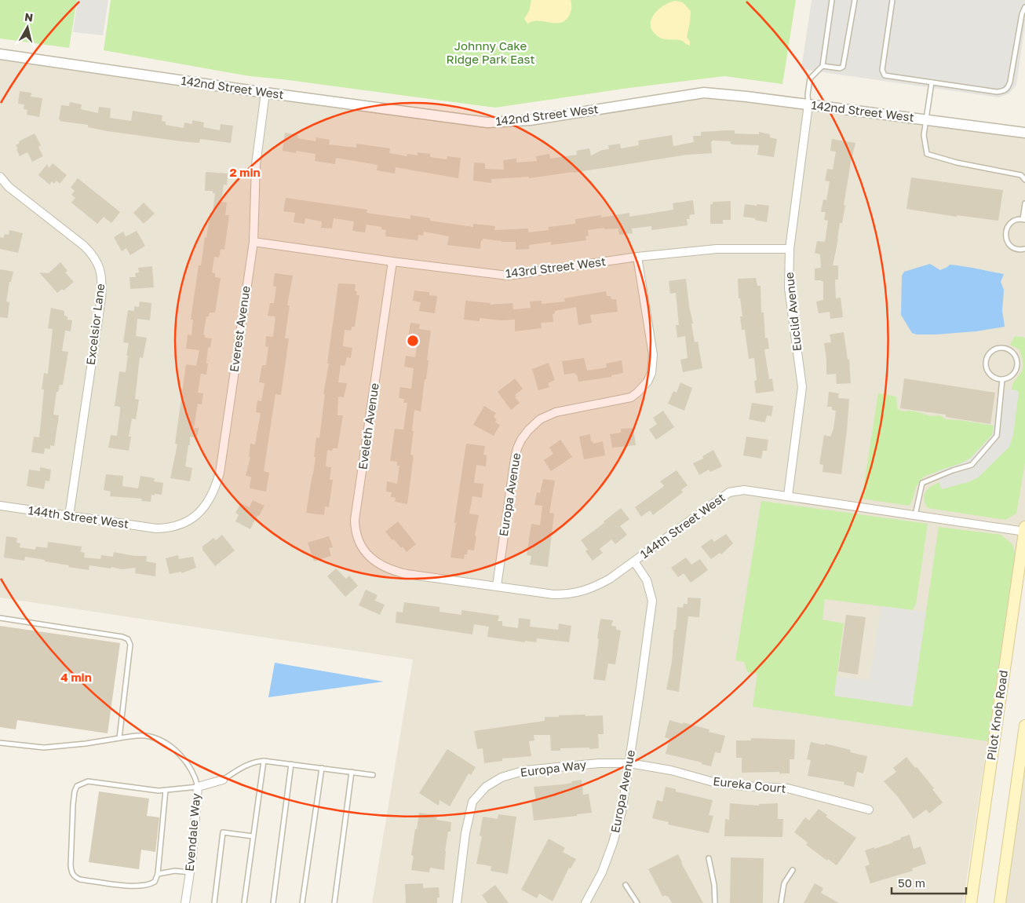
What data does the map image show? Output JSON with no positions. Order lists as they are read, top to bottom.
{
  "streets": {
    "main road": ["Pilot Knob Road"],
    "street": [
      "142nd Street West",
      "143rd Street West",
      "Euclid Avenue",
      "Excelsior Lane",
      "Everest Avenue",
      "Eveleth Avenue",
      "Europa Avenue",
      "144th Street West",
      "Europa Way",
      "Eureka Court",
      "Evendale Way"
    ]
  },
  "crossings": [
    ["142nd Street West", "Euclid Avenue"],
    ["142nd Street West", "Everest Avenue"],
    ["143rd Street West", "Euclid Avenue"],
    ["143rd Street West", "Everest Avenue"],
    ["143rd Street West", "Eveleth Avenue"],
    ["143rd Street West", "Europa Avenue"],
    ["Euclid Avenue", "144th Street West"],
    ["Excelsior Lane", "144th Street West"],
    ["Everest Avenue", "144th Street West"],
    ["Eveleth Avenue", "144th Street West"],
    ["Europa Avenue", "144th Street West"],
    ["Europa Avenue", "Europa Way"],
    ["Europa Avenue", "Eureka Court"],
    ["144th Street West", "Pilot Knob Road"],
    ["Europa Way", "Eureka Court"]
  ],
  "parks": ["Johnny Cake Ridge Park East"],
  "scale_bar": "50 m",
  "north": "top",
  "rings": ["2 min", "4 min"]
}
